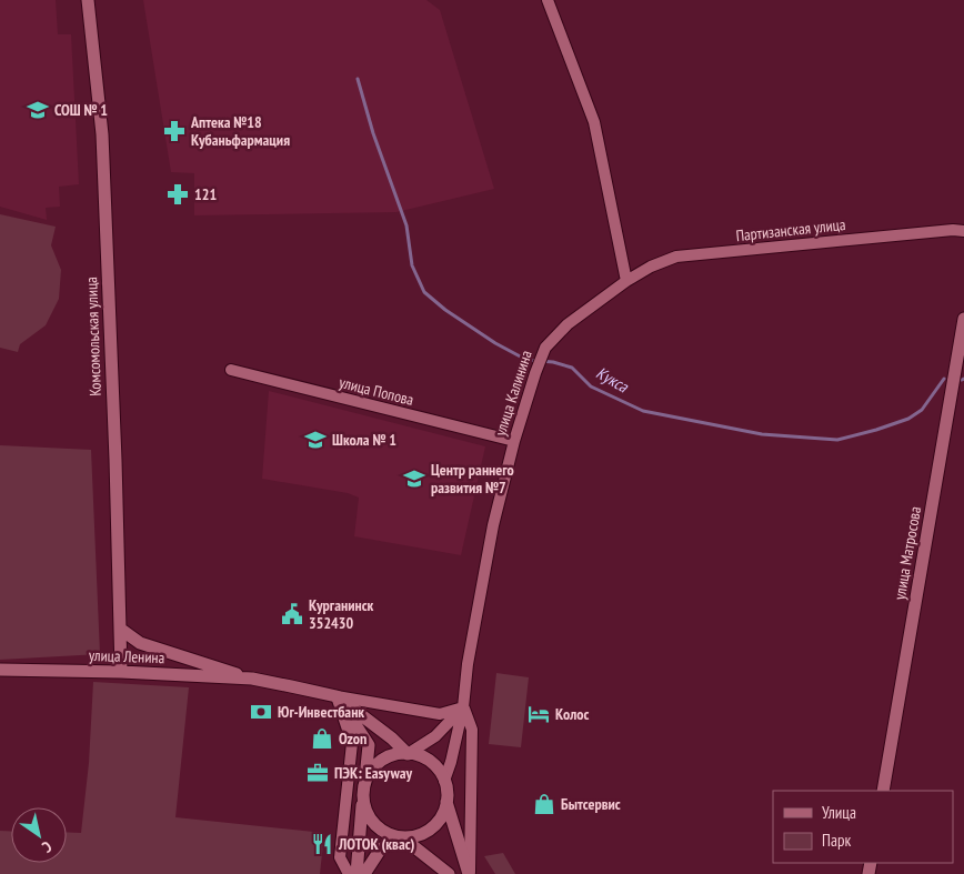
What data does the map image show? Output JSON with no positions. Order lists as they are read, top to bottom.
{
  "streets": {
    "street": [
      "Партизанская улица",
      "Комсомольская улица",
      "улица Попова",
      "улица Калинина",
      "улица Матросова",
      "улица Ленина"
    ]
  },
  "crossings": [
    ["Партизанская улица", "улица Калинина"],
    ["Комсомольская улица", "улица Ленина"],
    ["улица Попова", "улица Калинина"],
    ["улица Калинина", "улица Ленина"]
  ],
  "water": ["Кукса"],
  "places": {
    "school or university": ["СОШ № 1", "Школа № 1", "Центр раннего развития №7"],
    "pharmacy": ["Аптека №18 Кубаньфармация", "121"],
    "public building": ["Курганинск 352430"],
    "bank": ["Юг-Инвестбанк"],
    "hotel": ["Колос"],
    "shop": ["Ozon", "Бытсервис"],
    "office": ["ПЭК: Easyway"],
    "restaurant": ["ЛОТОК (квас)"]
  },
  "legend": ["Улица", "Парк"],
  "north": "bottom right"
}
